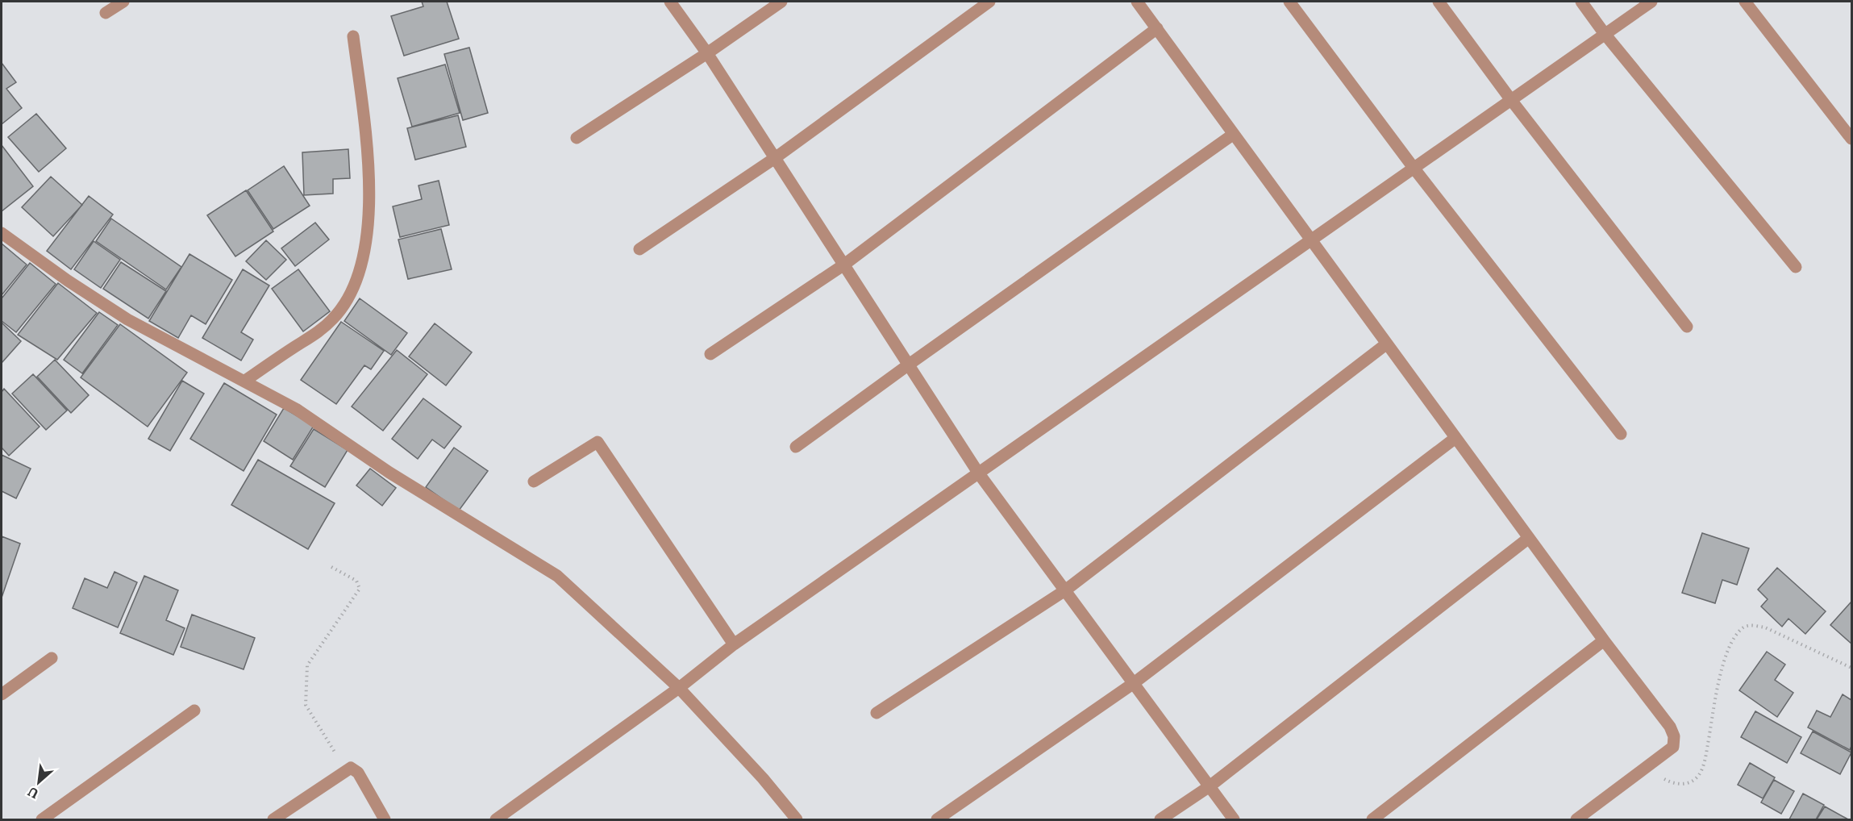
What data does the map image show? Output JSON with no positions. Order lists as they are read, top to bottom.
{
  "north": "bottom left"
}
